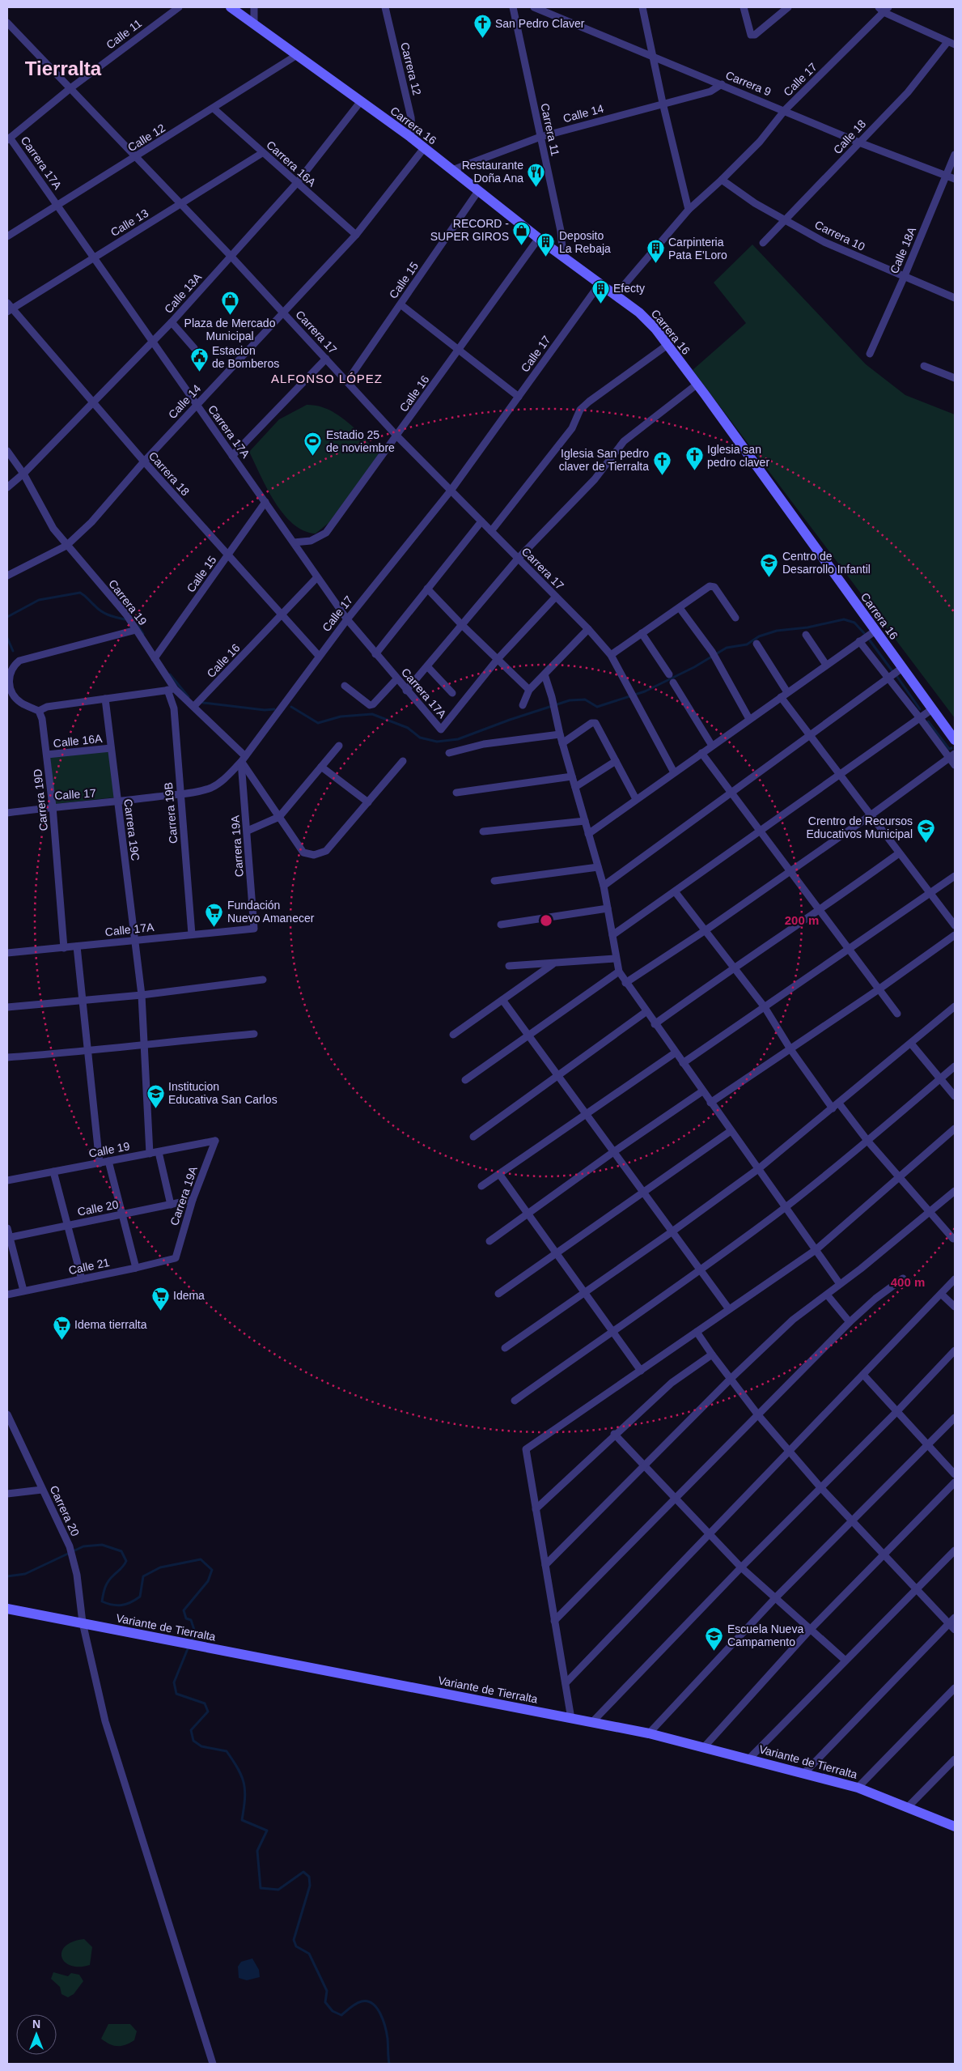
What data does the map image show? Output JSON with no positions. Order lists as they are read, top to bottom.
{
  "streets": {
    "main road": ["Carrera 16", "Variante de Tierralta"],
    "street": [
      "Calle 11",
      "Carrera 12",
      "Calle 17",
      "Carrera 9",
      "Calle 14",
      "Carrera 11",
      "Calle 18",
      "Calle 12",
      "Carrera 17A",
      "Carrera 16A",
      "Calle 13",
      "Carrera 10",
      "Calle 18A",
      "Calle 15",
      "Calle 13A",
      "Carrera 17",
      "Calle 16",
      "Carrera 18",
      "Carrera 19",
      "Calle 16A",
      "Carrera 19D",
      "Carrera 19B",
      "Carrera 19C",
      "Carrera 19A",
      "Calle 17A",
      "Calle 19",
      "Calle 20",
      "Calle 21",
      "Carrera 20"
    ]
  },
  "crossings": [
    ["Calle 11", "Carrera 17A"],
    ["Calle 11", "Carrera 17"],
    ["Carrera 12", "Carrera 16"],
    ["Calle 17", "Carrera 9"],
    ["Calle 17", "Carrera 16"],
    ["Calle 17", "Carrera 17A"],
    ["Calle 17", "Carrera 10"],
    ["Calle 17", "Carrera 17"],
    ["Calle 17", "Carrera 18"],
    ["Calle 17", "Carrera 19"],
    ["Calle 17", "Carrera 19D"],
    ["Calle 17", "Carrera 19B"],
    ["Calle 17", "Carrera 19C"],
    ["Calle 17", "Carrera 19A"],
    ["Carrera 9", "Calle 14"],
    ["Carrera 9", "Calle 18"],
    ["Carrera 9", "Calle 18A"],
    ["Calle 14", "Carrera 16"],
    ["Calle 14", "Carrera 11"],
    ["Calle 14", "Carrera 17A"],
    ["Calle 14", "Carrera 16A"],
    ["Calle 14", "Carrera 17"],
    ["Calle 14", "Carrera 18"],
    ["Calle 14", "Carrera 19"],
    ["Carrera 16", "Carrera 11"],
    ["Carrera 16", "Calle 12"],
    ["Carrera 16", "Calle 15"],
    ["Carrera 16", "Calle 13A"],
    ["Carrera 16", "Calle 16"],
    ["Calle 18", "Carrera 10"],
    ["Calle 12", "Carrera 17A"],
    ["Calle 12", "Carrera 16A"],
    ["Calle 12", "Carrera 17"],
    ["Carrera 17A", "Calle 13"],
    ["Carrera 17A", "Calle 15"],
    ["Carrera 17A", "Calle 13A"],
    ["Carrera 17A", "Calle 16"],
    ["Carrera 16A", "Calle 13"],
    ["Carrera 16A", "Calle 13A"],
    ["Calle 13", "Carrera 17"],
    ["Calle 13", "Carrera 18"],
    ["Carrera 10", "Calle 18A"],
    ["Calle 15", "Carrera 17"],
    ["Calle 15", "Carrera 18"],
    ["Calle 15", "Carrera 19"],
    ["Calle 13A", "Carrera 17"],
    ["Calle 13A", "Carrera 18"],
    ["Calle 13A", "Carrera 19"],
    ["Carrera 17", "Calle 16"],
    ["Calle 16", "Carrera 18"],
    ["Calle 16", "Carrera 19"],
    ["Carrera 19", "Carrera 19A"],
    ["Calle 16A", "Carrera 19D"],
    ["Calle 16A", "Carrera 19C"],
    ["Carrera 19D", "Calle 17A"],
    ["Carrera 19B", "Calle 17A"],
    ["Carrera 19C", "Calle 17A"],
    ["Carrera 19C", "Calle 19"],
    ["Carrera 19A", "Calle 17A"],
    ["Carrera 19A", "Calle 19"],
    ["Carrera 19A", "Calle 20"],
    ["Carrera 19A", "Calle 21"],
    ["Carrera 20", "Variante de Tierralta"]
  ],
  "districts": ["Tierralta", "ALFONSO LÓPEZ"],
  "places": {
    "church": ["San Pedro Claver", "Iglesia san pedro claver", "Iglesia San pedro claver de Tierralta"],
    "restaurant": ["Restaurante Doña Ana"],
    "shop": ["RECORD - SUPER GIROS", "Plaza de Mercado Municipal"],
    "building": ["Deposito La Rebaja", "Carpinteria Pata E'Loro", "Efecty"],
    "public building": ["Estacion de Bomberos"],
    "sports": ["Estadio 25 de noviembre"],
    "school or university": [
      "Centro de Desarrollo Infantil",
      "Crentro de Recursos Educativos Municipal",
      "Institucion Educativa San Carlos",
      "Escuela Nueva Campamento"
    ],
    "supermarket": ["Fundación Nuevo Amanecer", "Idema", "Idema tierralta"]
  },
  "north": "top",
  "rings": ["200 m", "400 m"]
}
